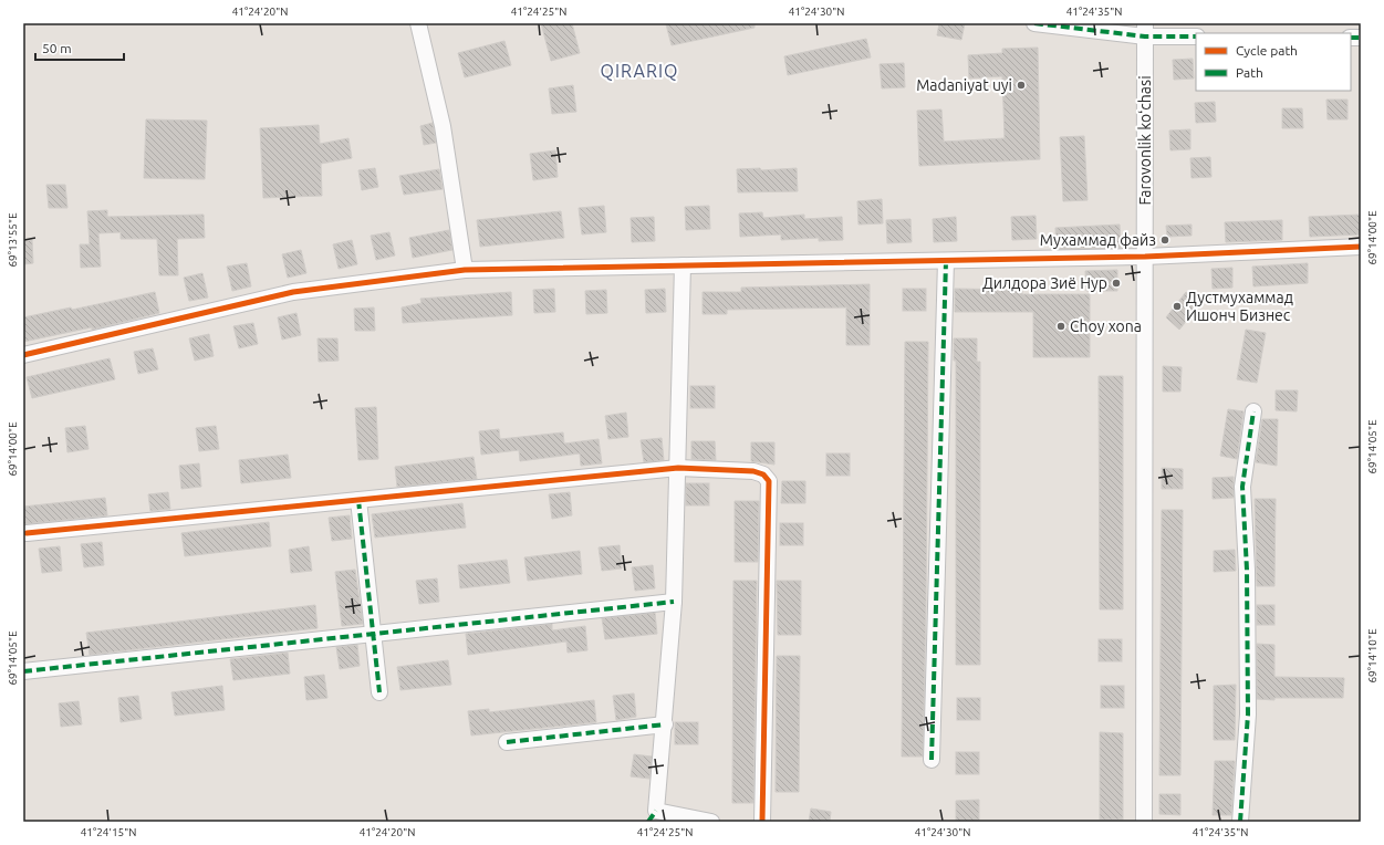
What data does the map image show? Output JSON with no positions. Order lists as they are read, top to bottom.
{
  "streets": {
    "street": ["Farovonlik koʻchasi"]
  },
  "districts": ["QIRARIQ"],
  "places": [
    "Madaniyat uyi",
    "Мухаммад файз",
    "Дилдора Зиё Нур",
    "Дустмухаммад Ишонч Бизнес",
    "Choy xona"
  ],
  "legend": ["Cycle path", "Path"],
  "scale_bar": "50 m",
  "coordinates": [
    "41°24'20\"N",
    "41°24'25\"N",
    "41°24'30\"N",
    "41°24'35\"N",
    "69°14'00\"E",
    "69°13'55\"E",
    "69°14'05\"E",
    "69°14'10\"E",
    "41°24'15\"N"
  ]
}
